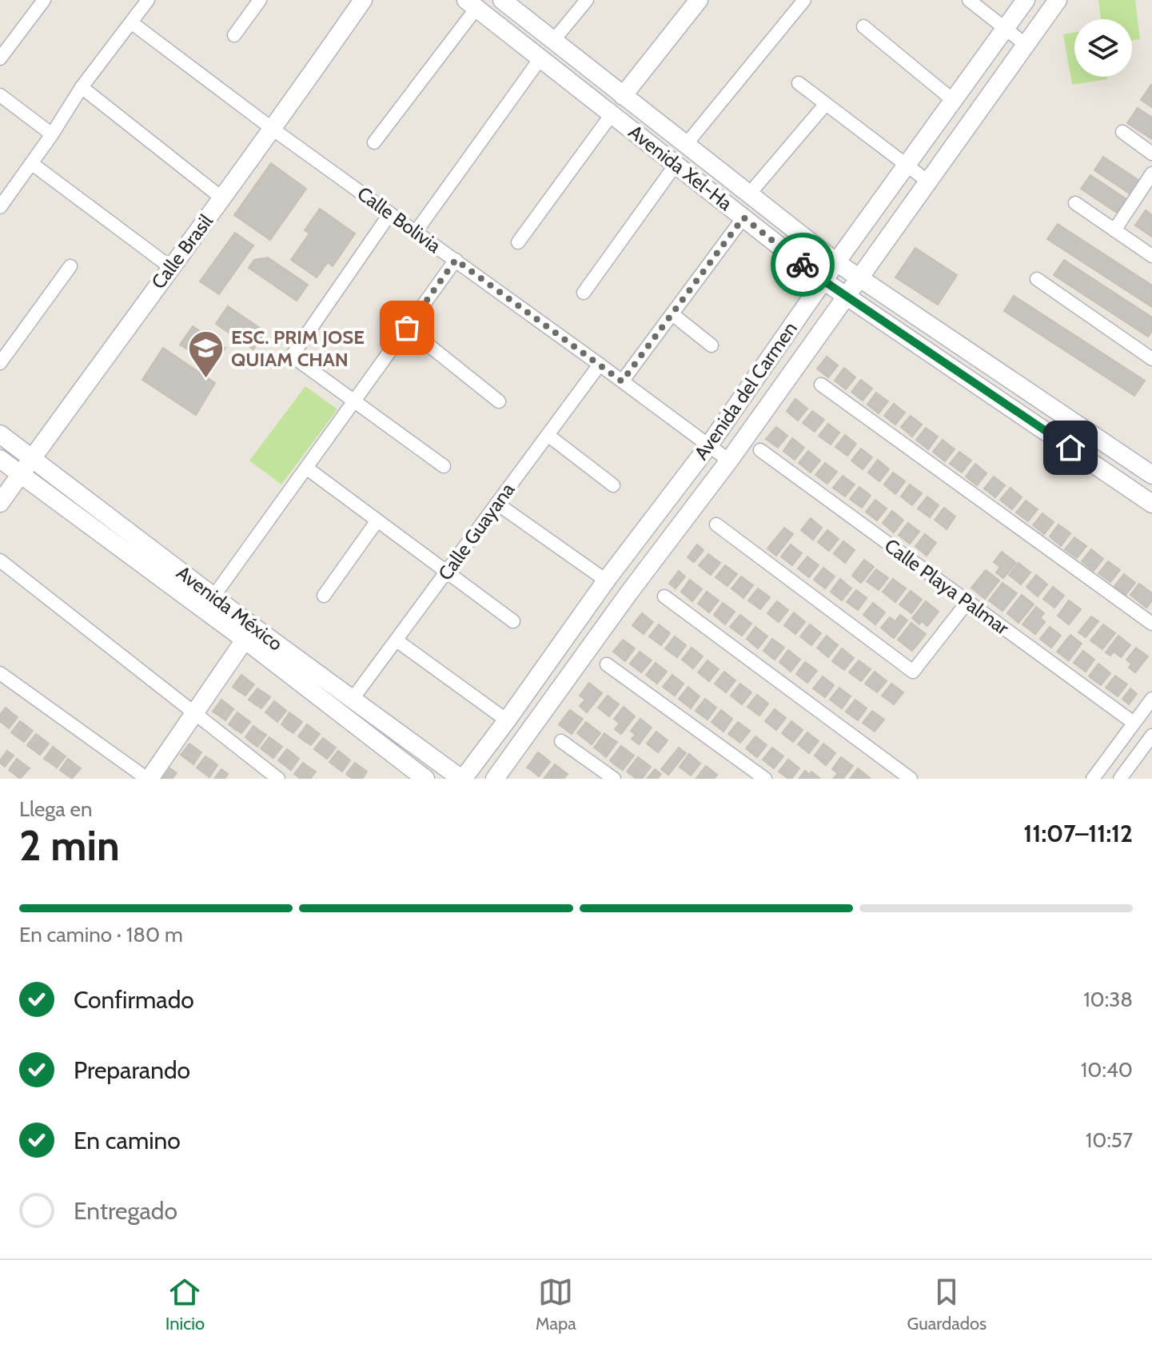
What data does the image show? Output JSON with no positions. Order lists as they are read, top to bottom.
{
  "streets": {
    "street": [
      "Avenida Xel-Ha",
      "Calle Bolivia",
      "Calle Brasil",
      "Avenida del Carmen",
      "Calle Guayana",
      "Calle Playa Palmar",
      "Avenida México"
    ]
  },
  "crossings": [
    ["Avenida Xel-Ha", "Avenida del Carmen"],
    ["Calle Bolivia", "Calle Brasil"],
    ["Calle Bolivia", "Avenida del Carmen"],
    ["Calle Bolivia", "Calle Guayana"],
    ["Calle Brasil", "Avenida México"],
    ["Avenida del Carmen", "Avenida México"],
    ["Calle Guayana", "Avenida México"]
  ],
  "places": {
    "school or university": ["ESC. PRIM JOSE QUIAM CHAN"]
  },
  "page": {
    "heading": ["2 min", "Llega en", "11:07–11:12"],
    "bar": "En camino · 180 m",
    "list": [
      ["Confirmado", "10:38"],
      ["Preparando", "10:40"],
      ["En camino", "10:57"],
      "Entregado"
    ],
    "tabs": ["Inicio", "Mapa", "Guardados"]
  }
}
